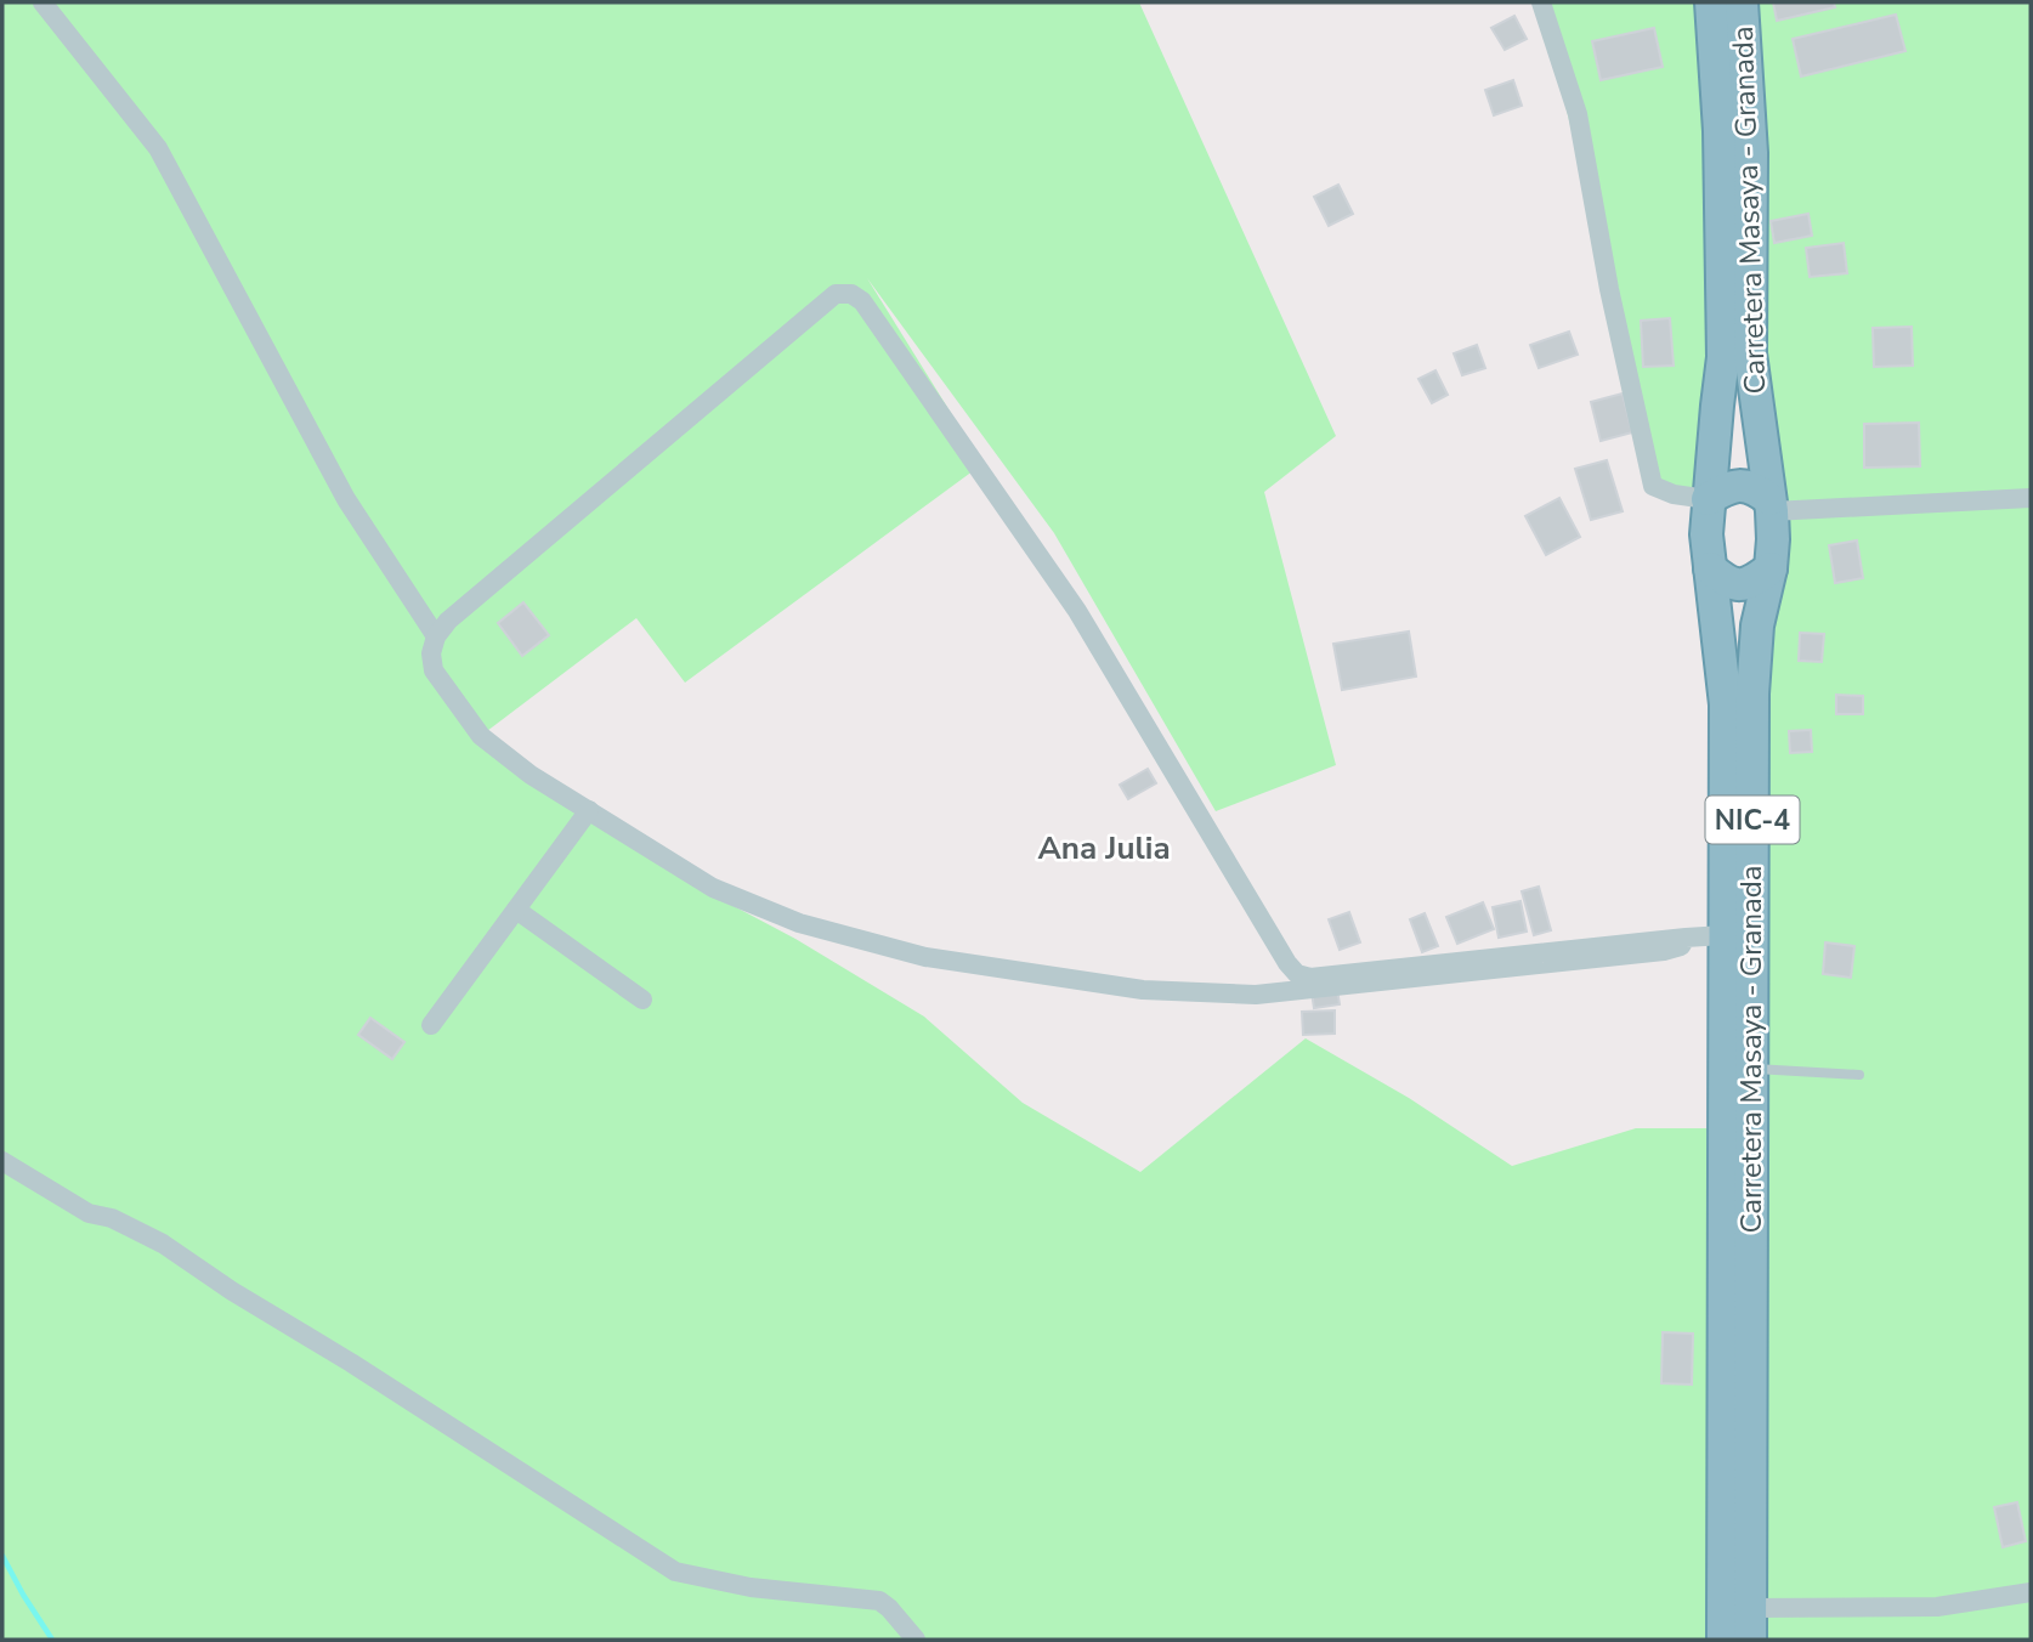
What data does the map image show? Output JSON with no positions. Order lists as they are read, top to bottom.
{
  "streets": {
    "highway": ["Carretera Masaya - Granada", "NIC-4"]
  },
  "districts": ["Ana Julia"]
}
